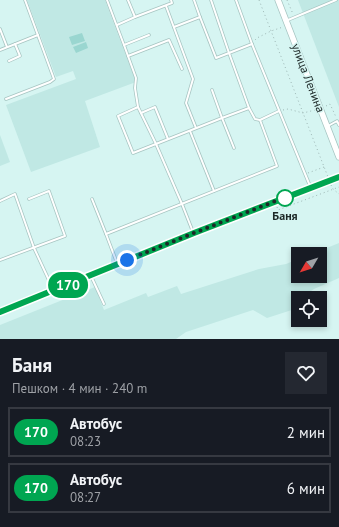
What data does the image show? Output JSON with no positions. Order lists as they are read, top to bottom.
{
  "streets": {
    "street": ["улица Ленина"]
  },
  "places": ["Баня"],
  "lines": ["bus line 170"],
  "north": "bottom left",
  "page": {
    "on_map": "170",
    "heading": ["Баня", "Пешком · 4 мин · 240 m"],
    "list": [
      {
        "mark": "170",
        "name": "Автобус",
        "note": "08:23",
        "value": "2 мин"
      },
      {
        "mark": "170",
        "name": "Автобус",
        "note": "08:27",
        "value": "6 мин"
      }
    ]
  }
}
